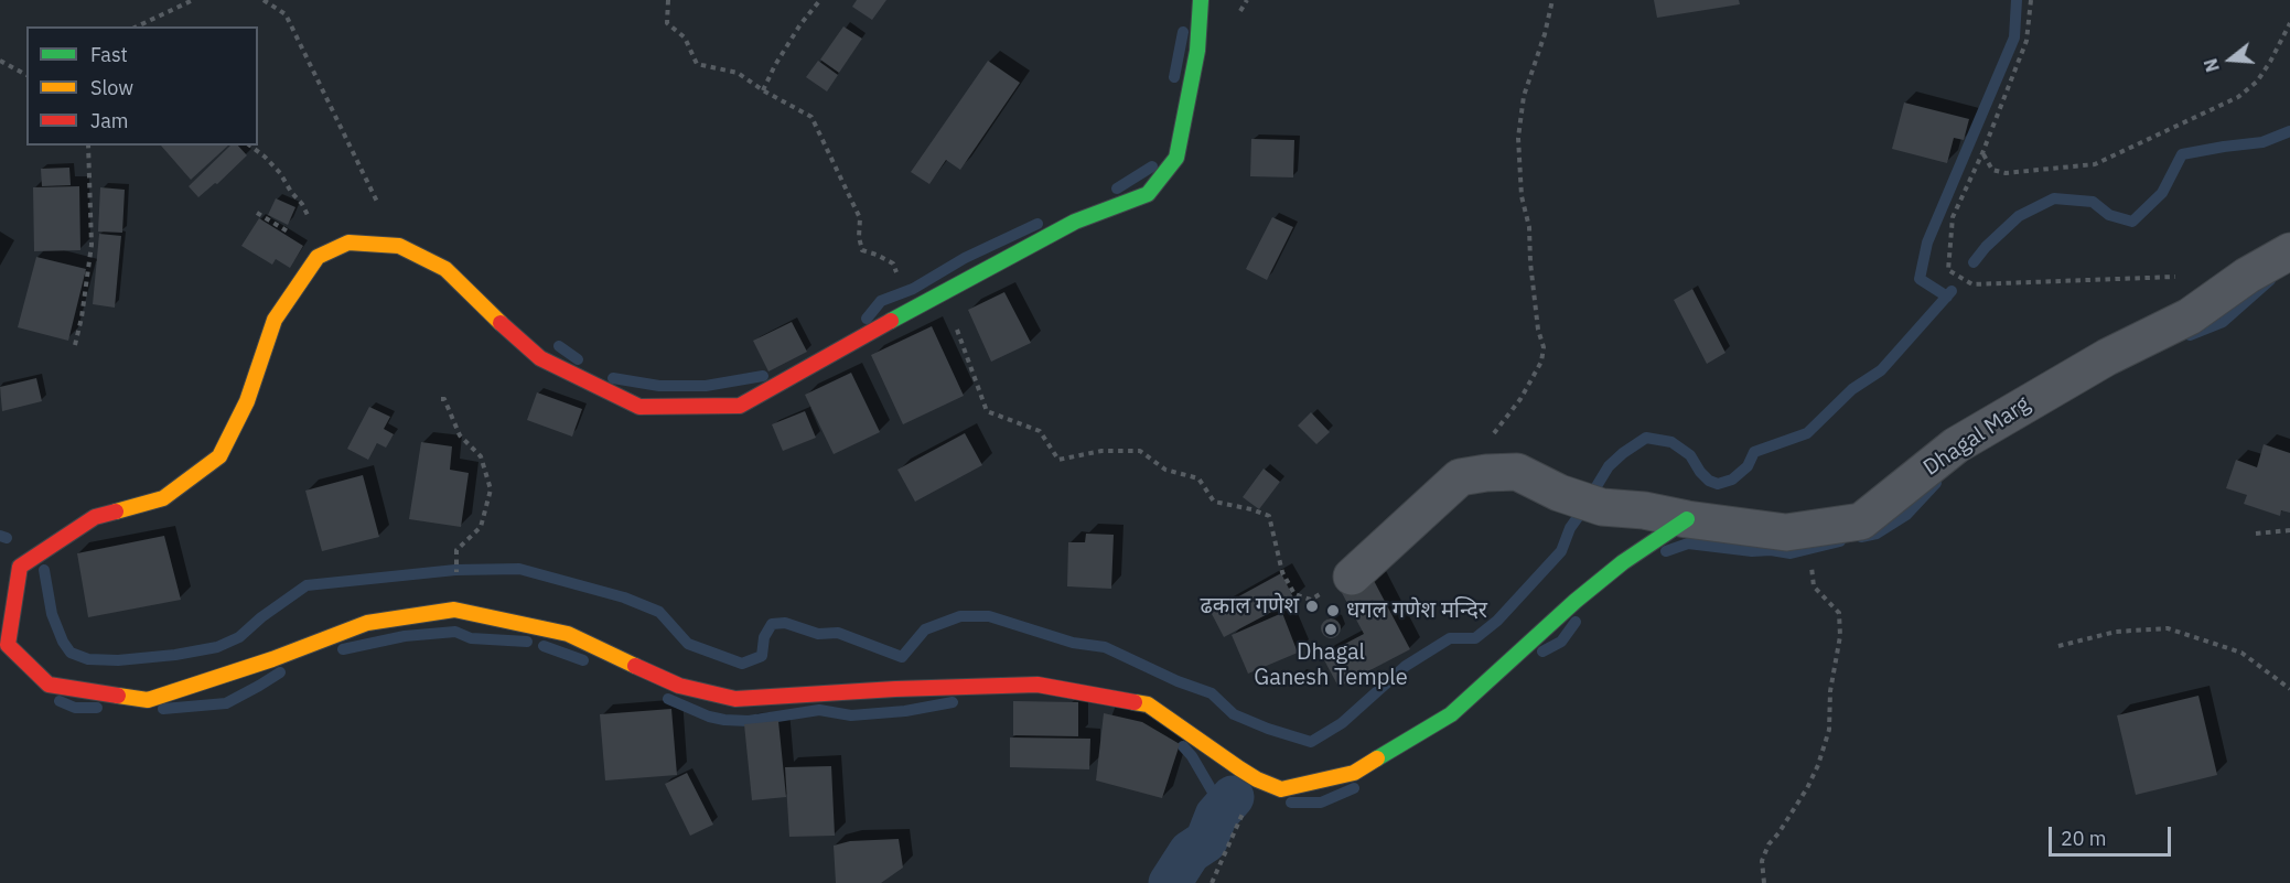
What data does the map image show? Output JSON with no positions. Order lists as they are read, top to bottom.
{
  "streets": {
    "street": ["Dhagal Marg"]
  },
  "places": ["ढकाल गणेश", "धगल गणेश मन्दिर", "Dhagal Ganesh Temple"],
  "legend": ["Fast", "Slow", "Jam"],
  "scale_bar": "20 m",
  "north": "left"
}
